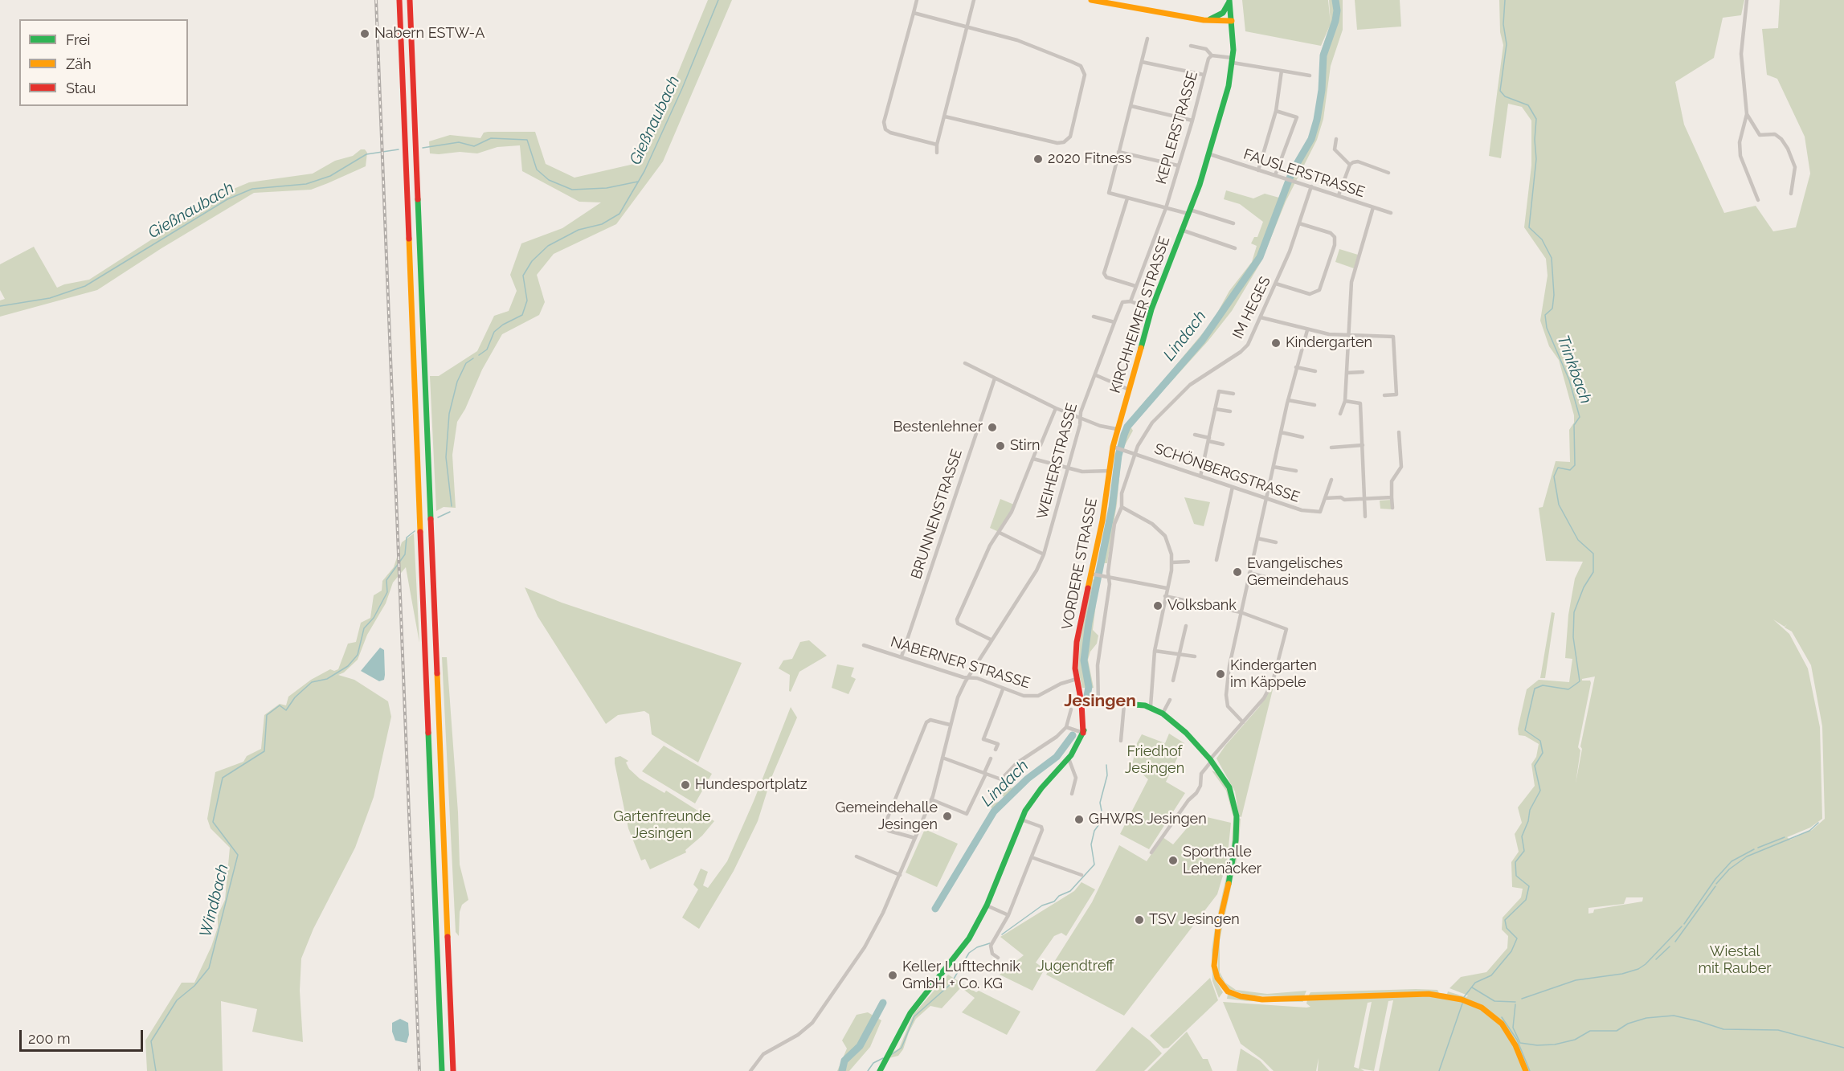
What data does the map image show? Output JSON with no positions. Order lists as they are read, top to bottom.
{
  "streets": {
    "main road": ["KIRCHHEIMER STRASSE", "VORDERE STRASSE"],
    "street": [
      "KEPLERSTRASSE",
      "FAUSLERSTRASSE",
      "IM HEGES",
      "WEIHERSTRASSE",
      "SCHÖNBERGSTRASSE",
      "BRUNNENSTRASSE",
      "NABERNER STRASSE"
    ]
  },
  "crossings": [
    ["KEPLERSTRASSE", "KIRCHHEIMER STRASSE"],
    ["KEPLERSTRASSE", "WEIHERSTRASSE"],
    ["FAUSLERSTRASSE", "IM HEGES"],
    ["FAUSLERSTRASSE", "KIRCHHEIMER STRASSE"],
    ["IM HEGES", "SCHÖNBERGSTRASSE"],
    ["KIRCHHEIMER STRASSE", "VORDERE STRASSE"],
    ["WEIHERSTRASSE", "NABERNER STRASSE"],
    ["SCHÖNBERGSTRASSE", "VORDERE STRASSE"],
    ["BRUNNENSTRASSE", "NABERNER STRASSE"],
    ["VORDERE STRASSE", "NABERNER STRASSE"]
  ],
  "districts": ["Jesingen"],
  "water": [
    "Gießnaubach",
    "Lindach",
    "Trinkbach",
    "Windbach"
  ],
  "parks": [
    "Friedhof Jesingen",
    "Gartenfreunde Jesingen",
    "Wiestal mit Rauber",
    "Jugendtreff"
  ],
  "places": [
    "Nabern ESTW-A",
    "2020 Fitness",
    "Kindergarten",
    "Bestenlehner",
    "Stirn",
    "Evangelisches Gemeindehaus",
    "Volksbank",
    "Kindergarten im Käppele",
    "Hundesportplatz",
    "Gemeindehalle Jesingen",
    "GHWRS Jesingen",
    "Sporthalle Lehenäcker",
    "TSV Jesingen",
    "Keller Lufttechnik GmbH + Co. KG"
  ],
  "legend": ["Frei", "Zäh", "Stau"],
  "scale_bar": "200 m"
}
